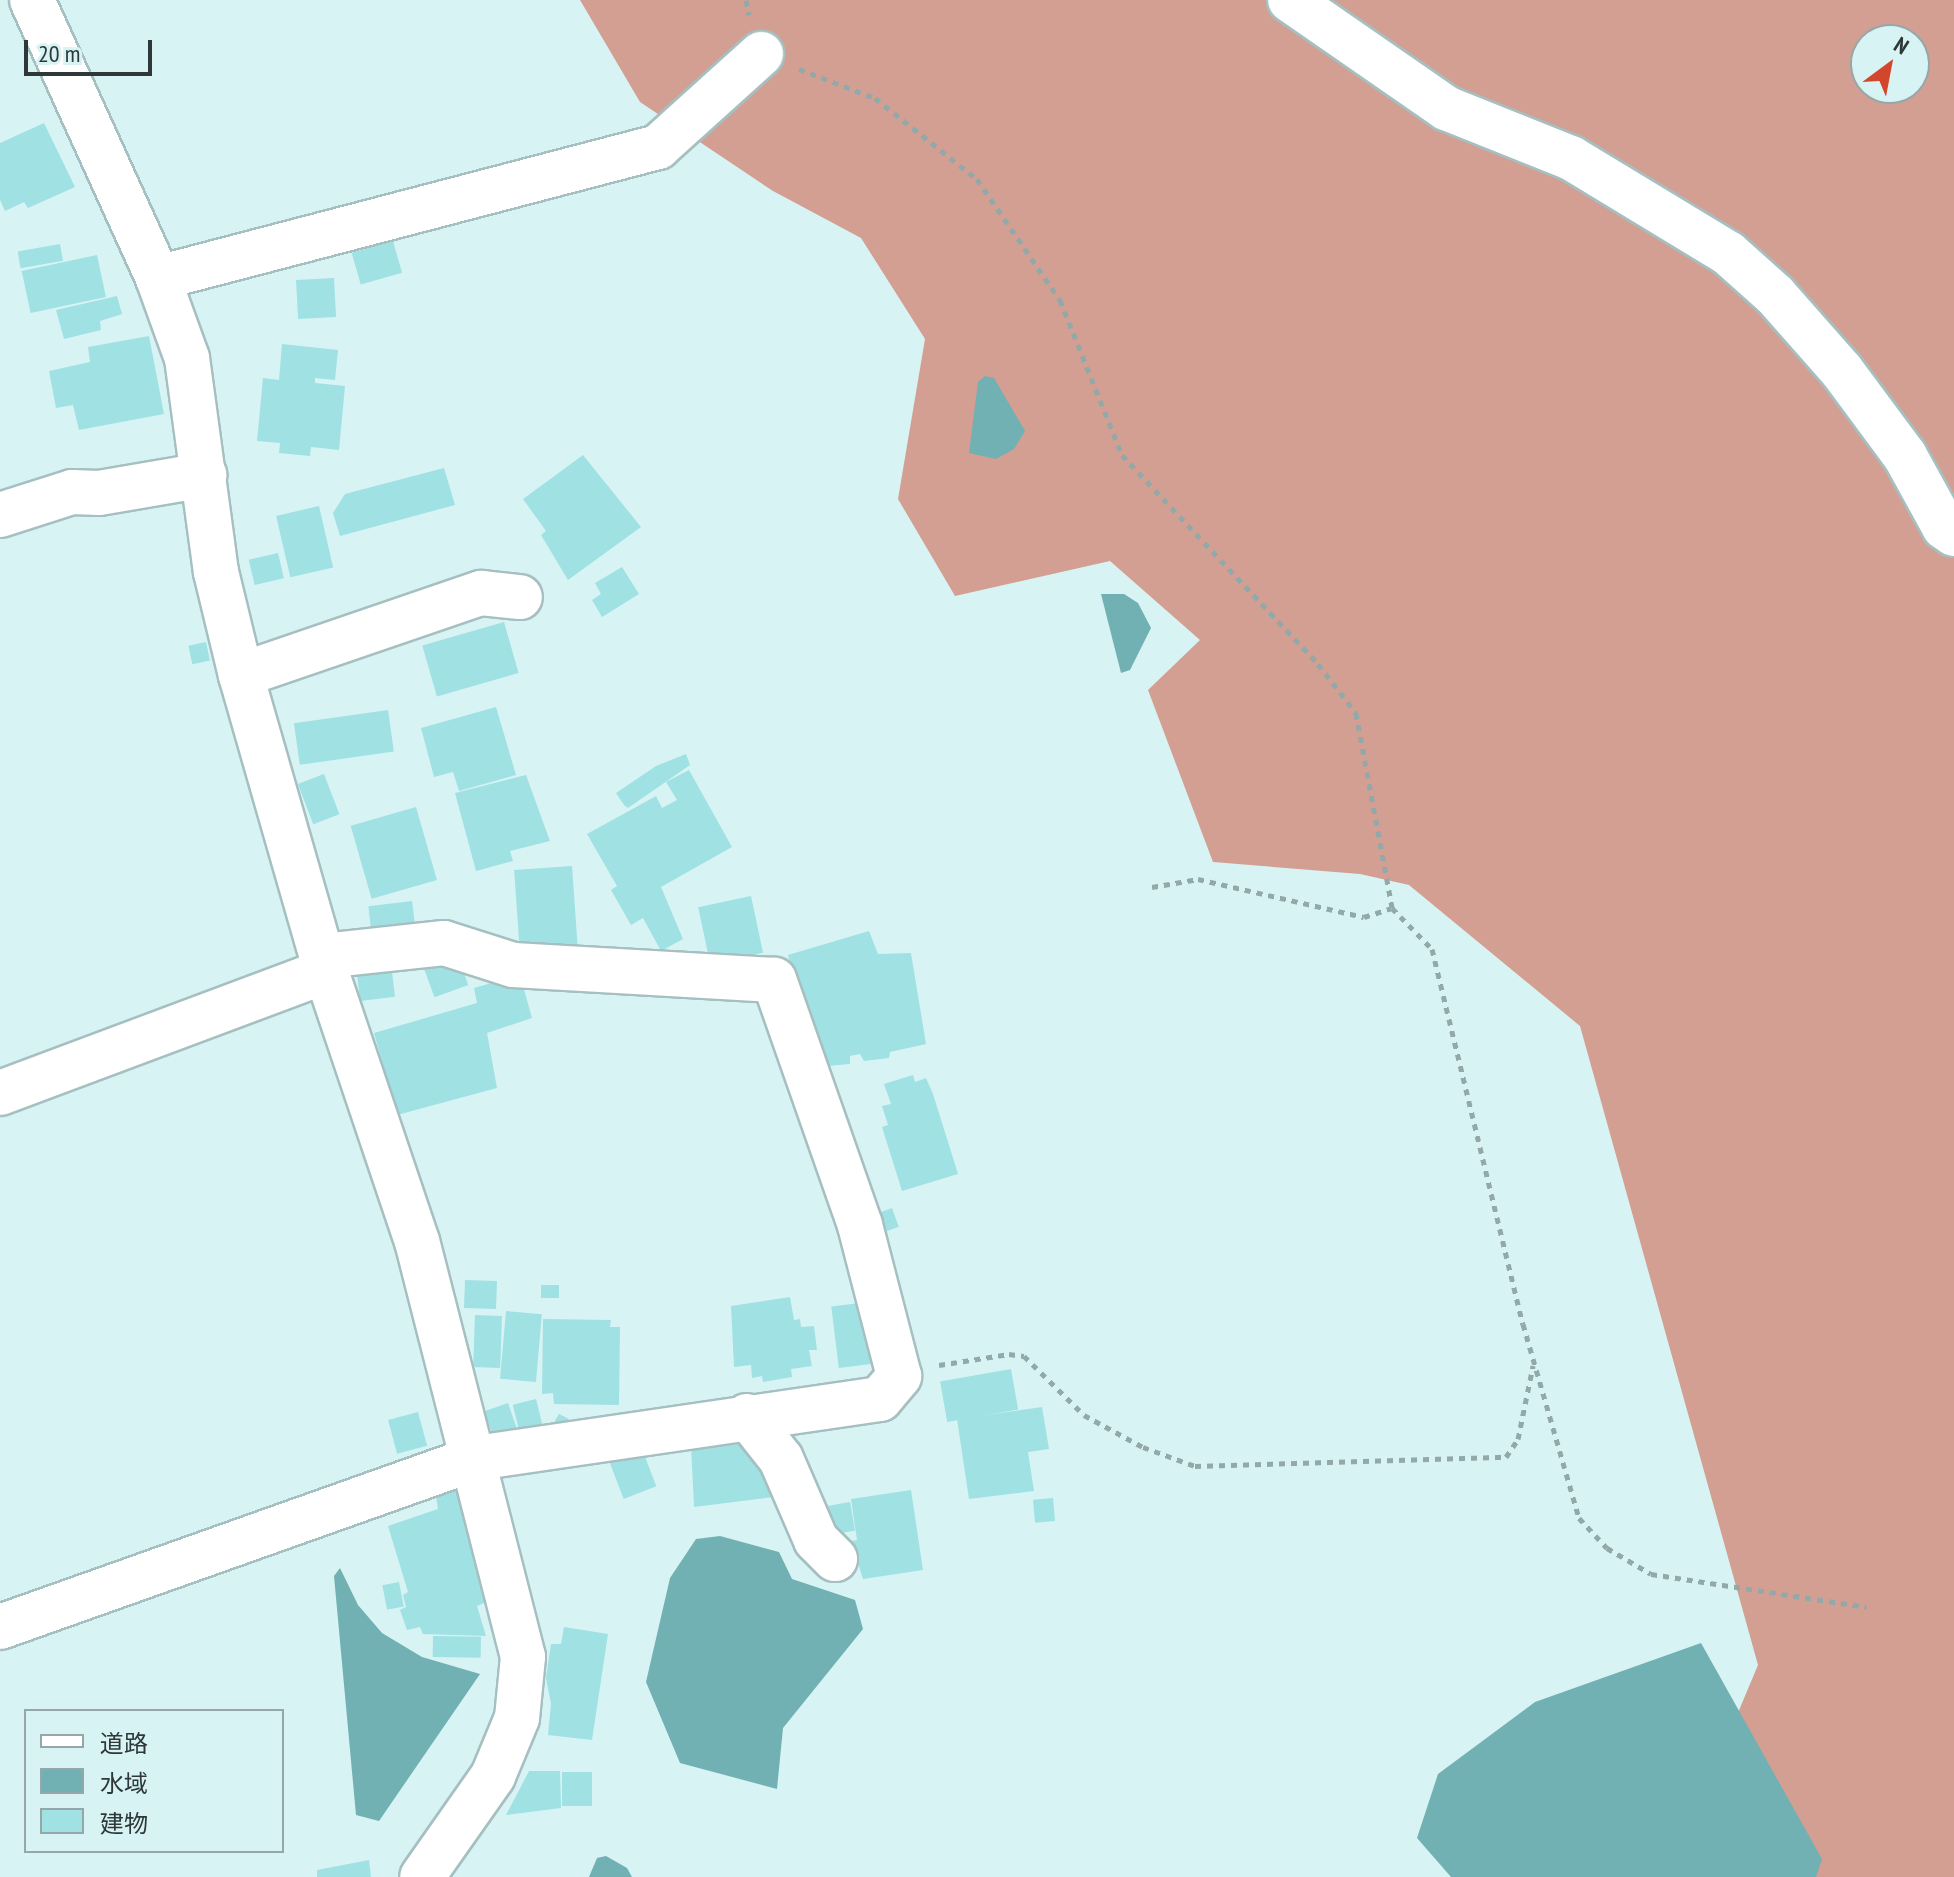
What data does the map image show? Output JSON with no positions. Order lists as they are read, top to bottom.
{
  "legend": ["道路", "水域", "建物"],
  "scale_bar": "20 m",
  "north": "top right"
}
